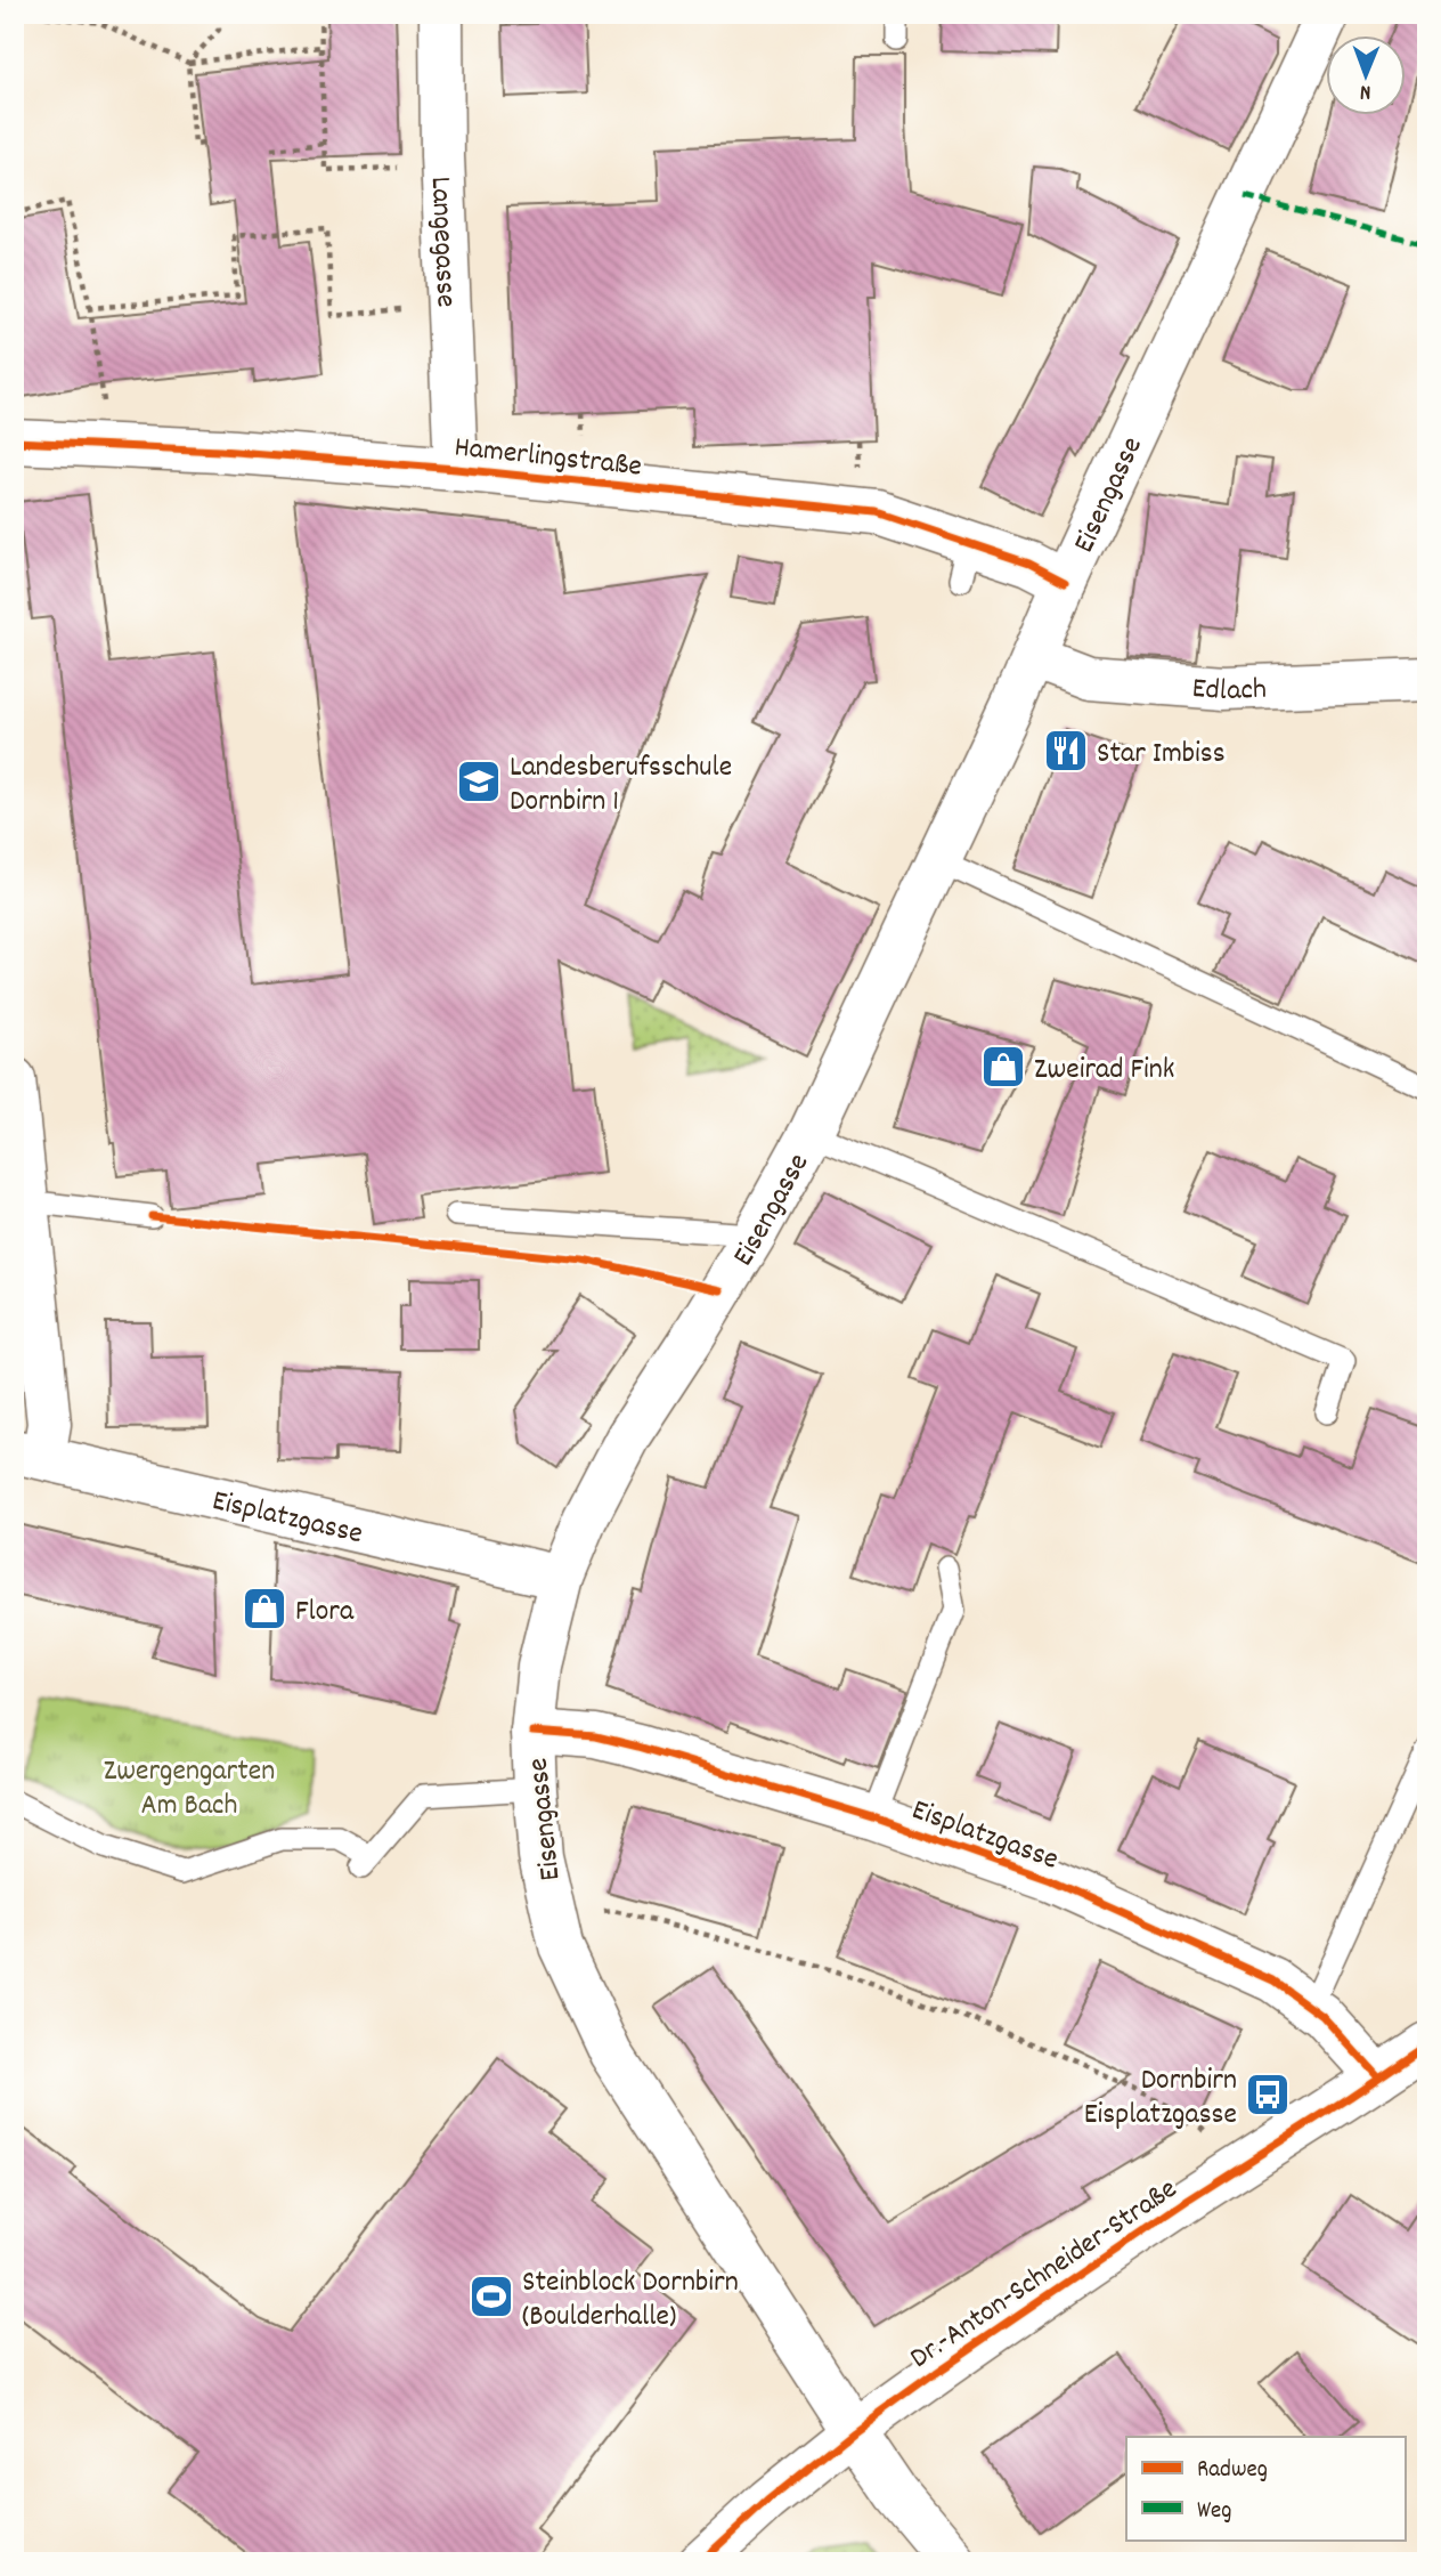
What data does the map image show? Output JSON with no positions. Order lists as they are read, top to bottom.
{
  "streets": {
    "street": [
      "Langegasse",
      "Hamerlingstraße",
      "Eisengasse",
      "Edlach",
      "Eisplatzgasse",
      "Dr.-Anton-Schneider-Straße"
    ]
  },
  "crossings": [
    ["Langegasse", "Hamerlingstraße"],
    ["Hamerlingstraße", "Eisengasse"],
    ["Eisengasse", "Edlach"],
    ["Eisengasse", "Eisplatzgasse"],
    ["Eisengasse", "Dr.-Anton-Schneider-Straße"],
    ["Eisplatzgasse", "Dr.-Anton-Schneider-Straße"]
  ],
  "parks": ["Zwergengarten Am Bach"],
  "places": {
    "restaurant": ["Star Imbiss"],
    "school or university": ["Landesberufsschule Dornbirn 1"],
    "shop": ["Zweirad Fink", "Flora"],
    "bus stop": ["Dornbirn Eisplatzgasse"],
    "sports": ["Steinblock Dornbirn (Boulderhalle)"]
  },
  "legend": ["Radweg", "Weg"],
  "north": "bottom"
}
